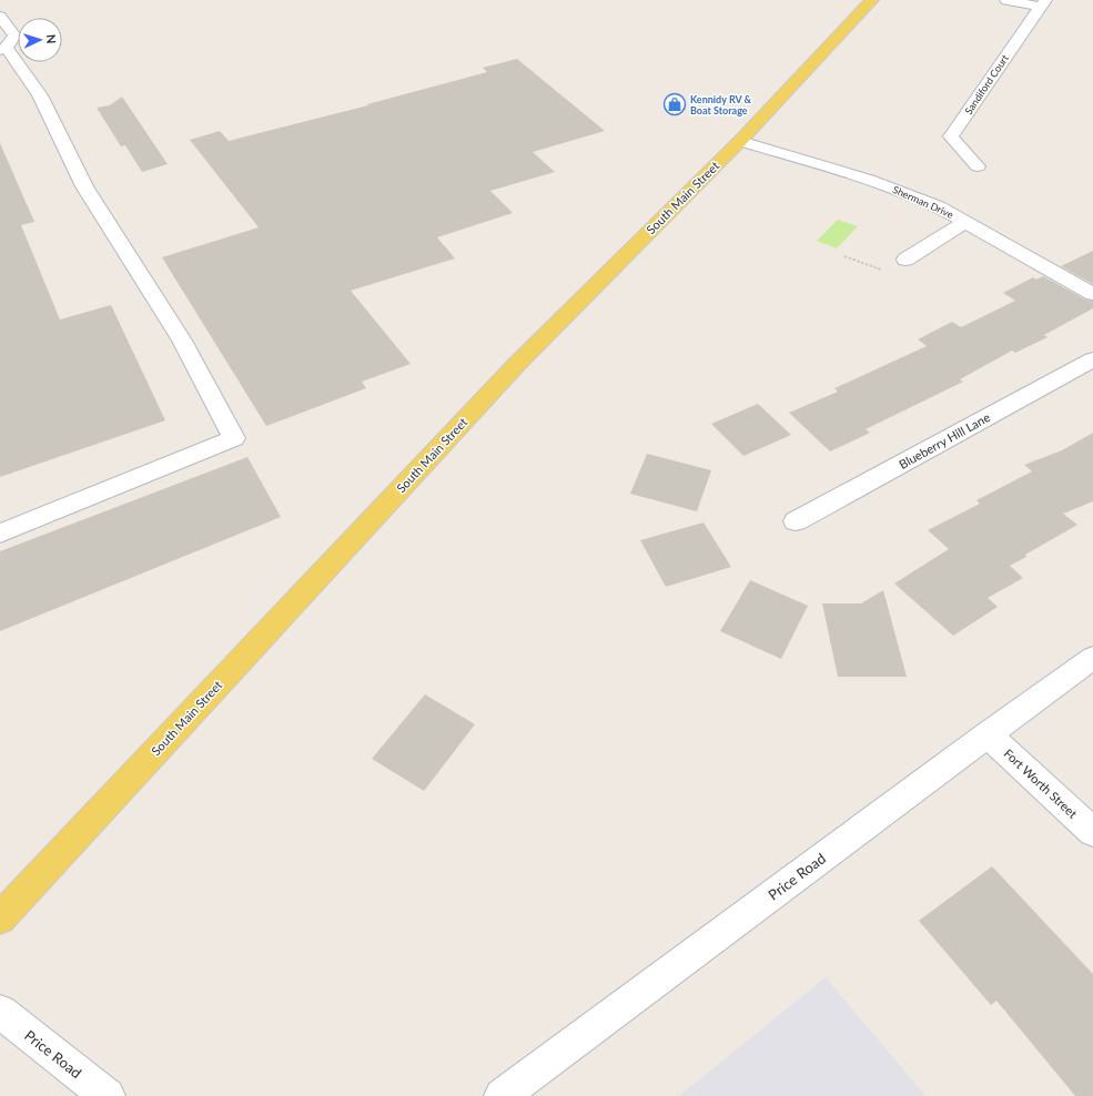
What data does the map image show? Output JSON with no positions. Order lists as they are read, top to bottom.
{
  "streets": {
    "main road": ["South Main Street"],
    "street": [
      "Sandiford Court",
      "Sherman Drive",
      "Blueberry Hill Lane",
      "Fort Worth Street",
      "Price Road"
    ]
  },
  "crossings": [
    ["South Main Street", "Sherman Drive"],
    ["Fort Worth Street", "Price Road"]
  ],
  "places": {
    "shop": ["Kennidy RV & Boat Storage"]
  },
  "north": "right"
}
